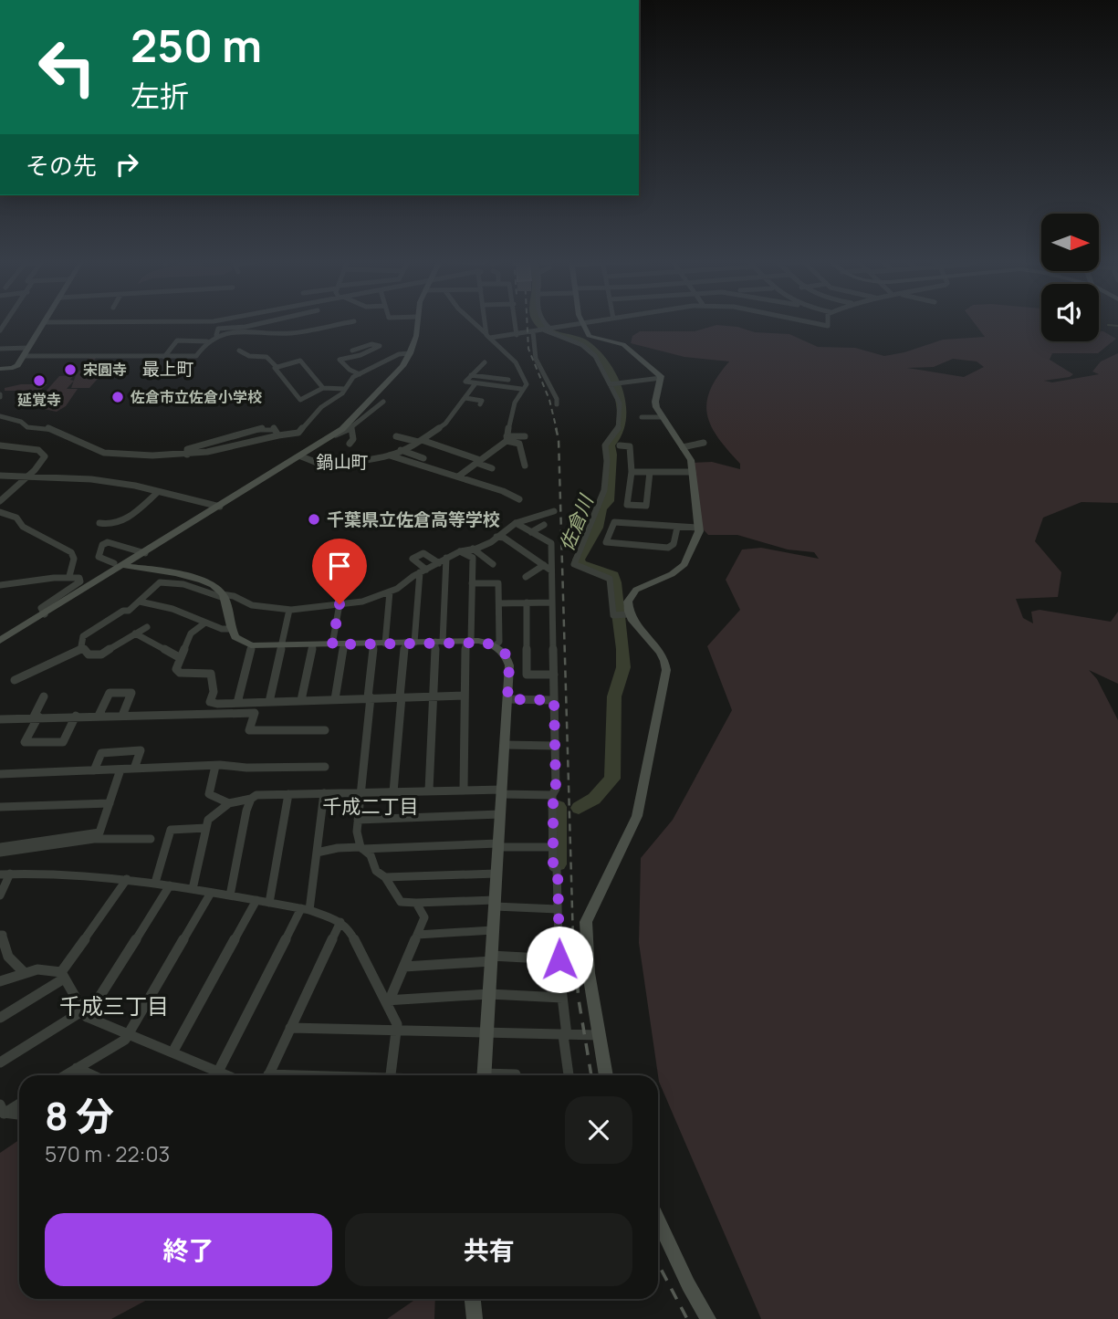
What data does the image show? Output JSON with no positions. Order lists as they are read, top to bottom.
{
  "districts": [
    "最上町",
    "鍋山町",
    "千成二丁目",
    "千成三丁目"
  ],
  "water": ["佐倉川"],
  "places": [
    "宋圓寺",
    "延覚寺",
    "佐倉市立佐倉小学校",
    "千葉県立佐倉高等学校"
  ],
  "north": "right",
  "page": {
    "turn": ["250 m", "左折"],
    "then": "その先",
    "heading": ["8 分", "570 m · 22:03"],
    "buttons": ["終了", "共有"]
  }
}
